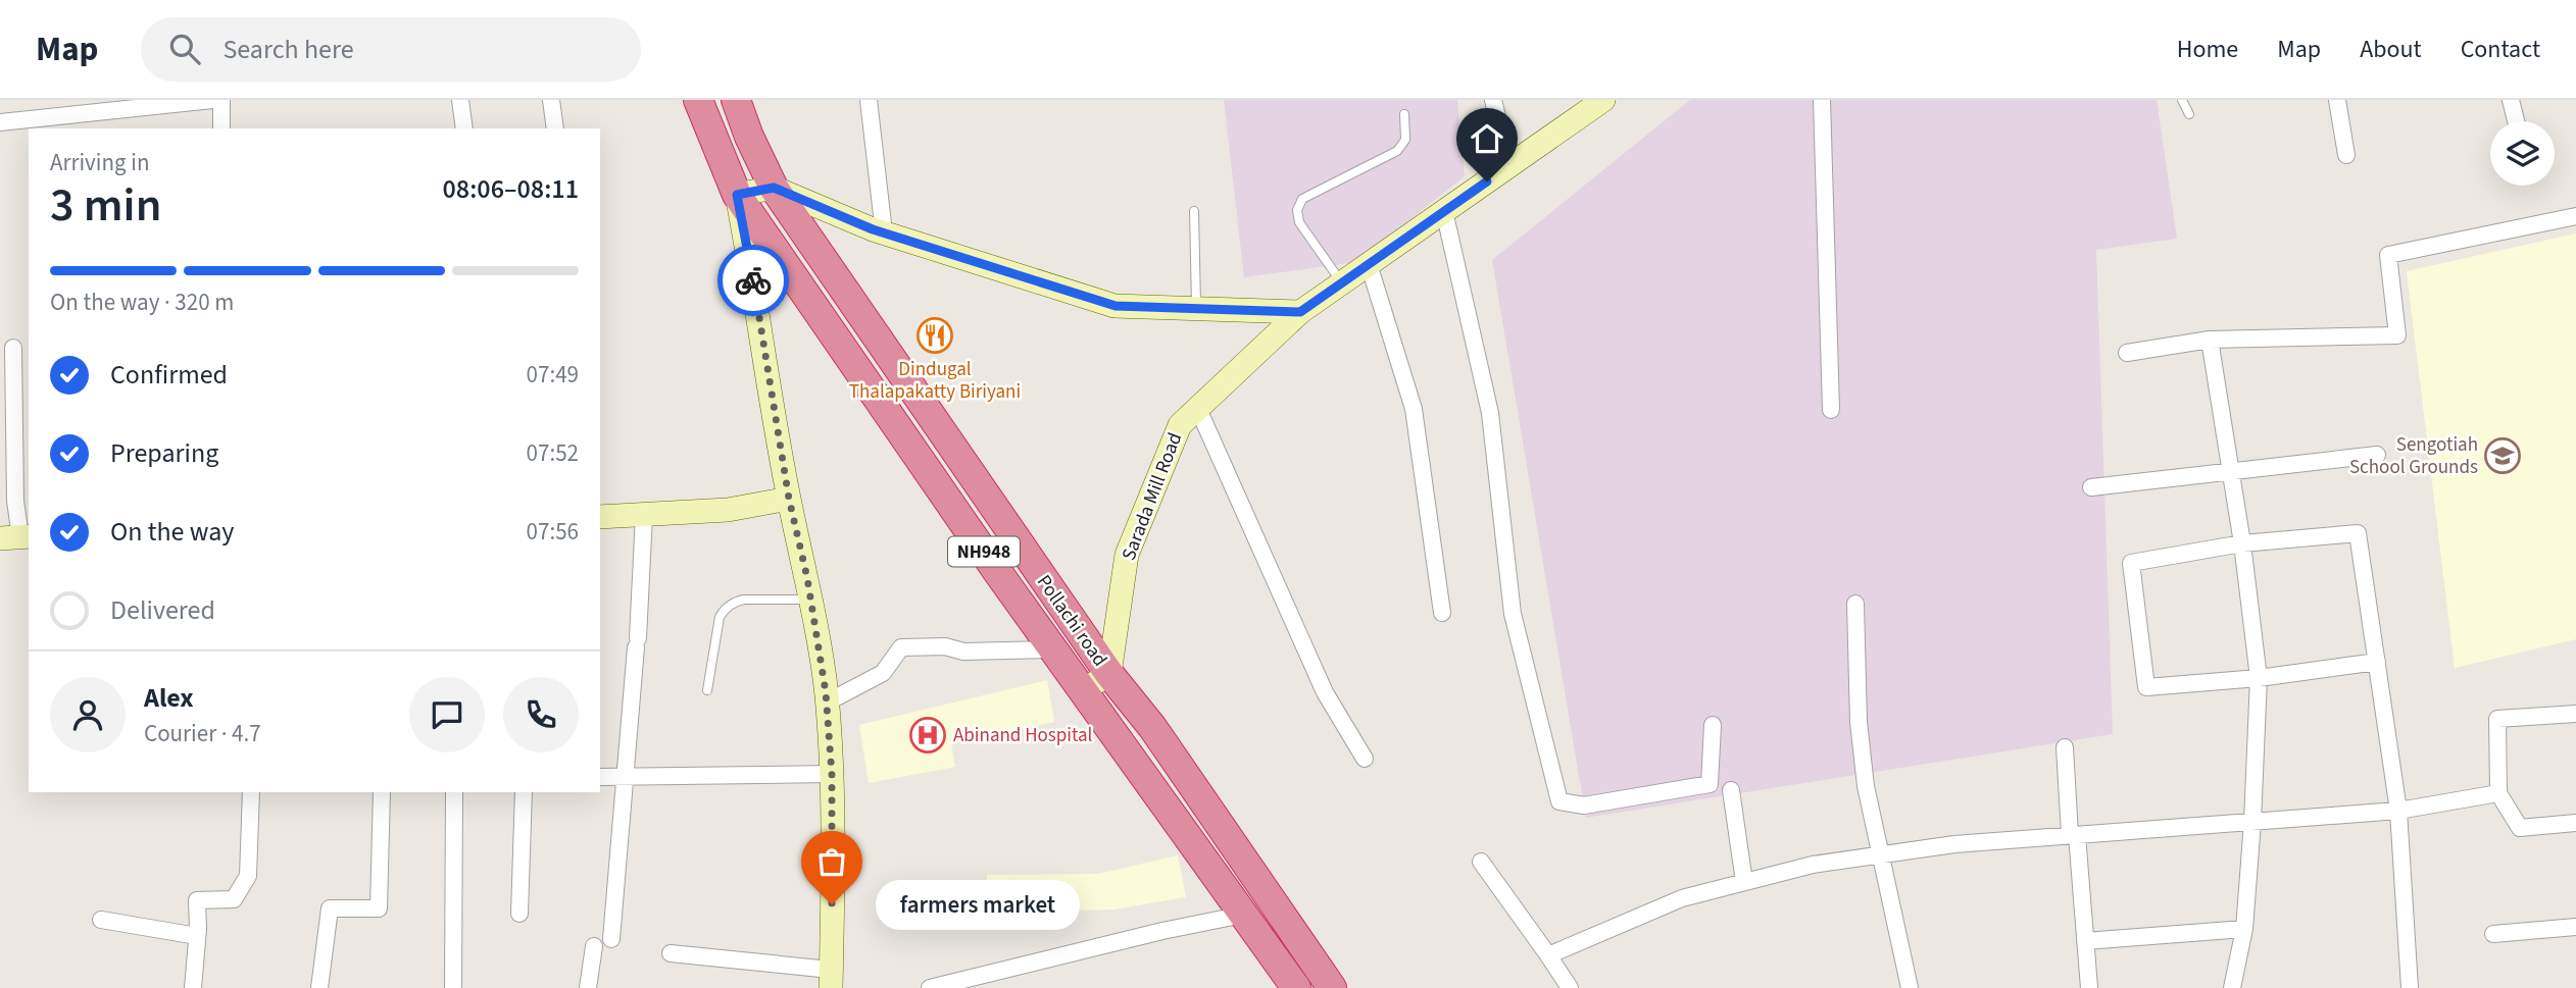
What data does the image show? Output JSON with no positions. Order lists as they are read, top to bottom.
{
  "streets": {
    "highway": ["NH948", "Pollachi road"],
    "main road": ["Sarada Mill Road"]
  },
  "crossings": [
    ["Sarada Mill Road", "Pollachi road"]
  ],
  "places": {
    "restaurant": ["Dindugal Thalapakatty Biriyani"],
    "school or university": ["Sengotiah School Grounds"],
    "hospital": ["Abinand Hospital"],
    "other": ["farmers market"]
  },
  "page": {
    "header": "Map",
    "search": "Search here",
    "nav": [
      "Home",
      "Map",
      "About",
      "Contact"
    ],
    "heading": ["3 min", "Arriving in", "08:06–08:11"],
    "panel": ["Alex", "Courier · 4.7"],
    "bar": "On the way · 320 m",
    "list": [
      ["Confirmed", "07:49"],
      ["Preparing", "07:52"],
      ["On the way", "07:56"],
      "Delivered"
    ],
    "bubble": "farmers market"
  }
}
